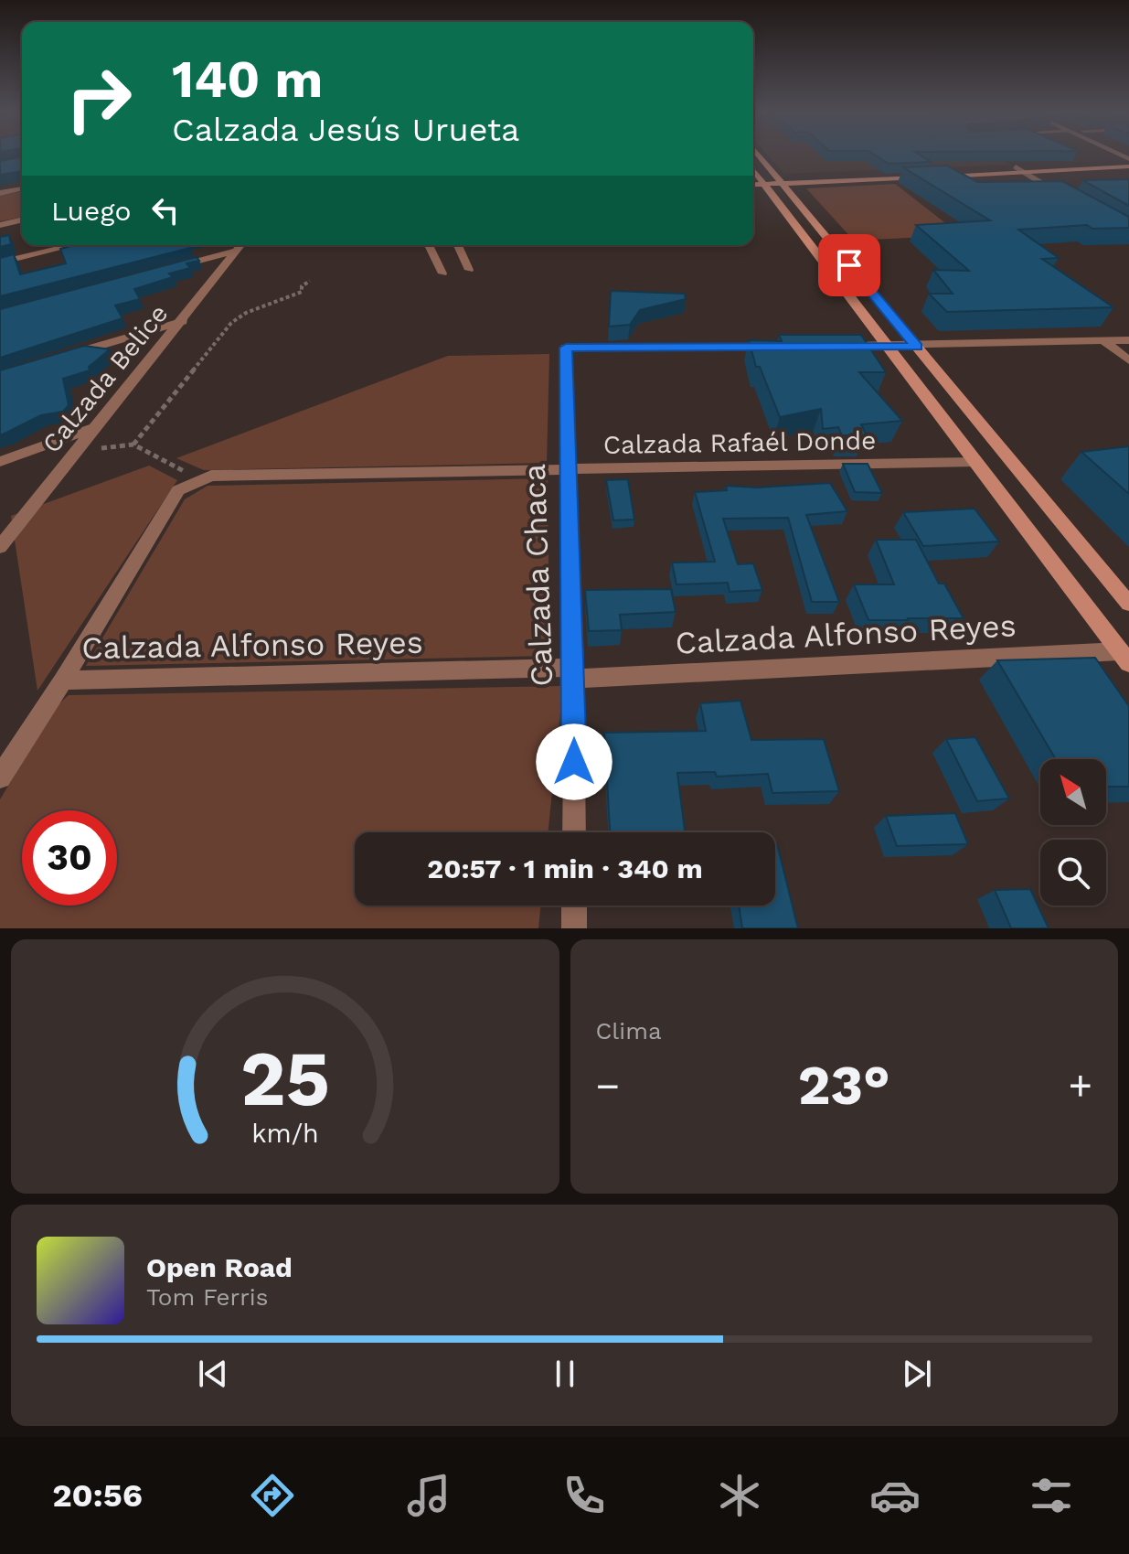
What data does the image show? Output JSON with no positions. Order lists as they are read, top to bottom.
{
  "streets": {
    "street": [
      "Calzada Belice",
      "Calzada Rafaél Donde",
      "Calzada Chaca",
      "Calzada Alfonso Reyes"
    ]
  },
  "crossings": [
    ["Calzada Rafaél Donde", "Calzada Chaca"],
    ["Calzada Chaca", "Calzada Alfonso Reyes"]
  ],
  "north": "top left",
  "page": {
    "turn": ["140 m", "Calzada Jesús Urueta"],
    "then": "Luego",
    "limit": "30",
    "trip": "20:57 · 1 min · 340 m",
    "tile": "Clima",
    "heat": ["−", "23°", "+"],
    "song": ["Open Road", "Tom Ferris"],
    "tabs": "20:56",
    "gauge": ["25", "km/h"]
  }
}
